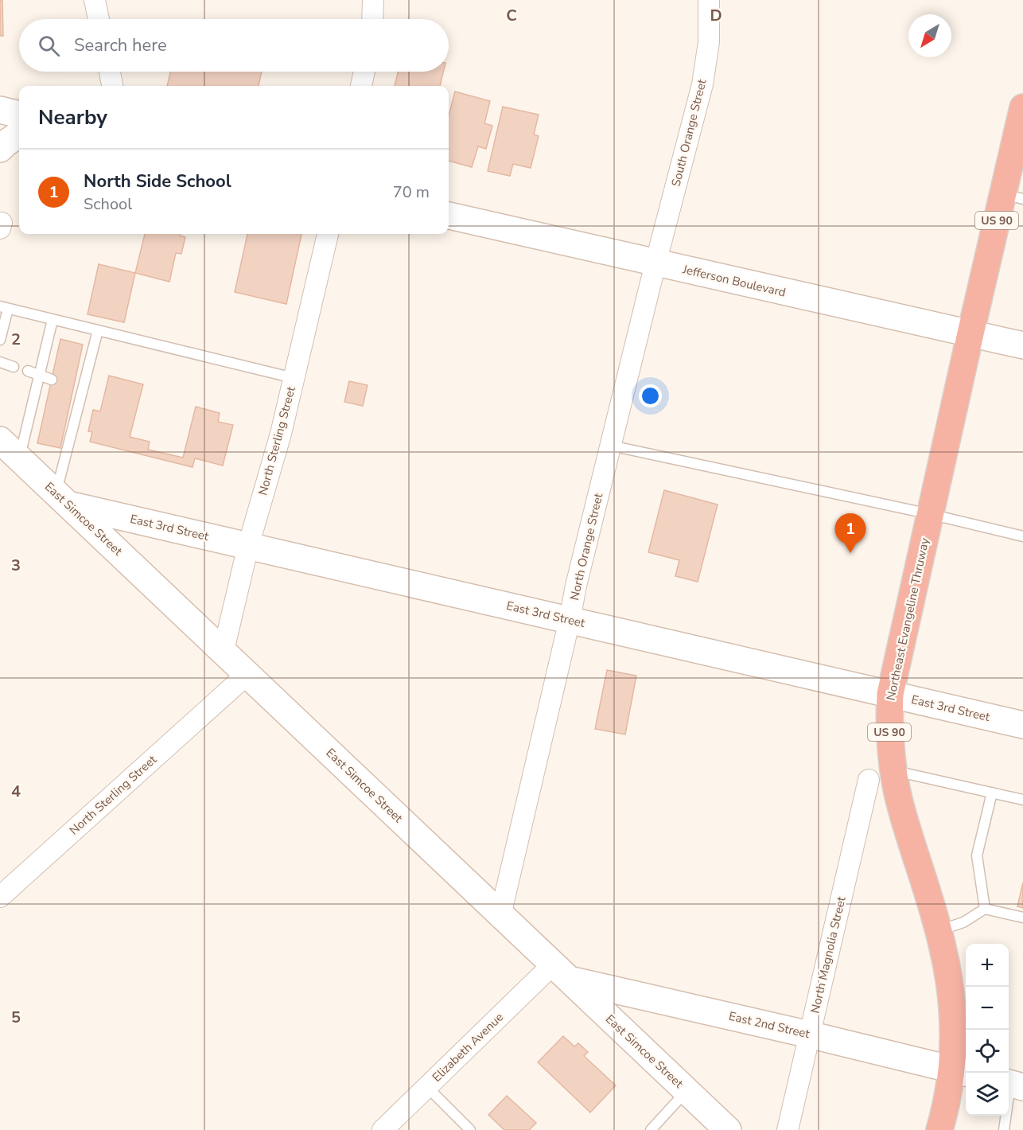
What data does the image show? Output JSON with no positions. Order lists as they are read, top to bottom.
{
  "streets": {
    "highway": ["US 90", "Northeast Evangeline Thruway"],
    "street": [
      "South Orange Street",
      "Jefferson Boulevard",
      "North Sterling Street",
      "East Simcoe Street",
      "East 3rd Street",
      "North Orange Street",
      "North Magnolia Street",
      "East 2nd Street",
      "Elizabeth Avenue"
    ]
  },
  "crossings": [
    ["South Orange Street", "Jefferson Boulevard"],
    ["South Orange Street", "North Orange Street"],
    ["US 90", "Jefferson Boulevard"],
    ["US 90", "Northeast Evangeline Thruway"],
    ["Jefferson Boulevard", "North Orange Street"],
    ["Jefferson Boulevard", "Northeast Evangeline Thruway"],
    ["North Sterling Street", "East Simcoe Street"],
    ["North Sterling Street", "East 3rd Street"],
    ["East Simcoe Street", "East 3rd Street"],
    ["East Simcoe Street", "North Orange Street"],
    ["East Simcoe Street", "East 2nd Street"],
    ["East Simcoe Street", "Elizabeth Avenue"],
    ["East 3rd Street", "North Orange Street"],
    ["East 3rd Street", "Northeast Evangeline Thruway"],
    ["Northeast Evangeline Thruway", "East 2nd Street"],
    ["North Magnolia Street", "East 2nd Street"],
    ["East 2nd Street", "Elizabeth Avenue"]
  ],
  "north": "bottom left",
  "page": {
    "search": "Search here",
    "heading": "Nearby",
    "list": [
      {
        "mark": "1",
        "name": "North Side School",
        "note": "School",
        "value": "70 m"
      }
    ],
    "pins": "1",
    "map_buttons": ["+", "−"]
  },
  "grid": {
    "columns": ["C", "D"],
    "rows": [
      "2",
      "3",
      "4",
      "5"
    ]
  }
}
